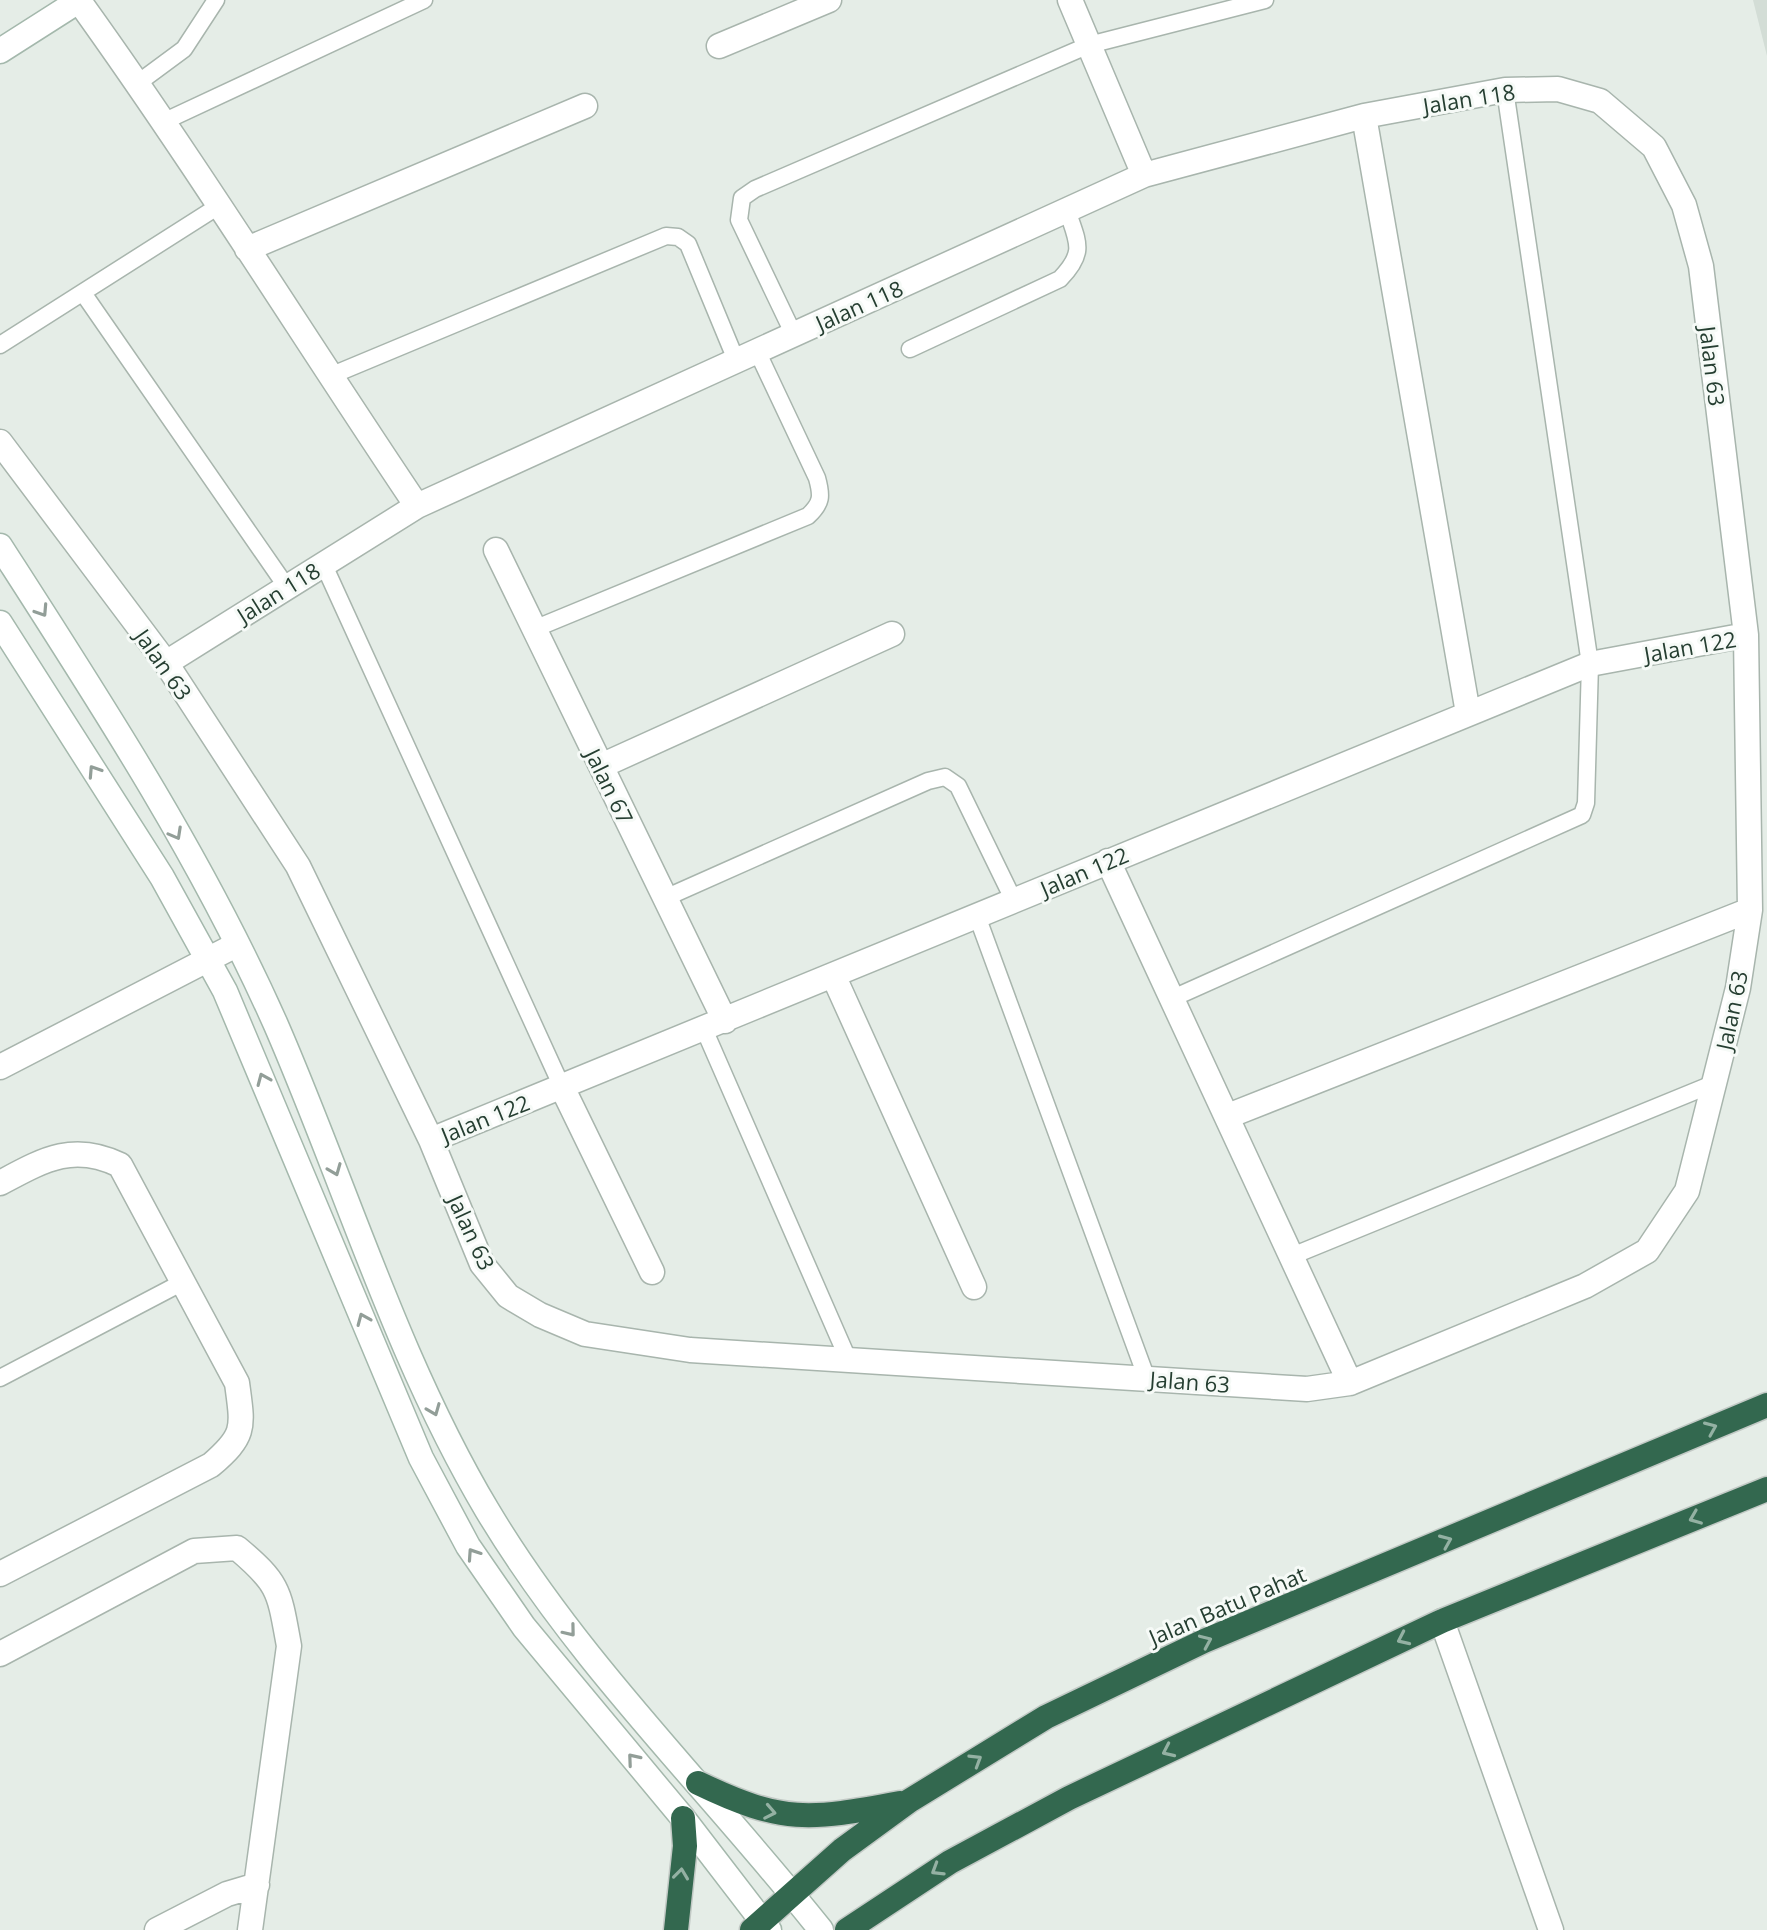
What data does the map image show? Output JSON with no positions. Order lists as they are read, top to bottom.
{
  "streets": {
    "highway": ["Jalan Batu Pahat"],
    "street": [
      "Jalan 118",
      "Jalan 63",
      "Jalan 122",
      "Jalan 67"
    ]
  },
  "crossings": [
    ["Jalan 118", "Jalan 63"],
    ["Jalan 63", "Jalan 122"],
    ["Jalan 122", "Jalan 67"]
  ]
}
